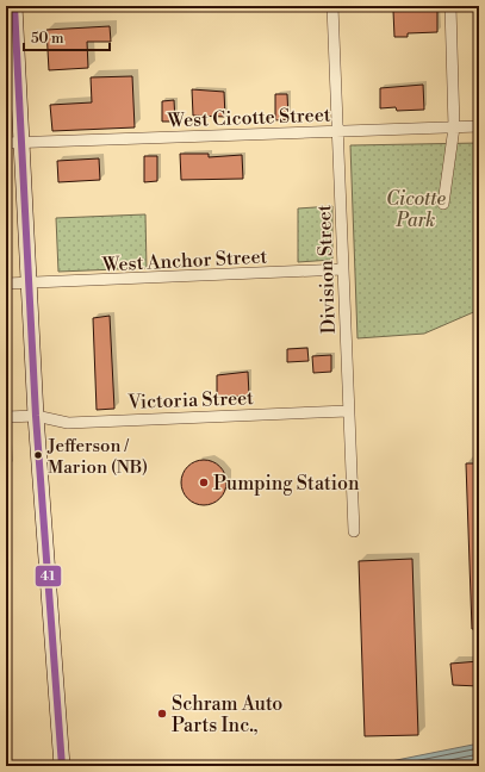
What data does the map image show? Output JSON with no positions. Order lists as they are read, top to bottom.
{
  "streets": {
    "street": [
      "West Cicotte Street",
      "West Anchor Street",
      "Division Street",
      "Victoria Street"
    ]
  },
  "crossings": [
    ["West Cicotte Street", "Division Street"],
    ["West Anchor Street", "Division Street"],
    ["Division Street", "Victoria Street"]
  ],
  "parks": ["Cicotte Park"],
  "places": ["Jefferson / Marion (NB)", "Pumping Station", "Schram Auto Parts Inc.,"],
  "lines": ["transit line 41"],
  "scale_bar": "50 m"
}
